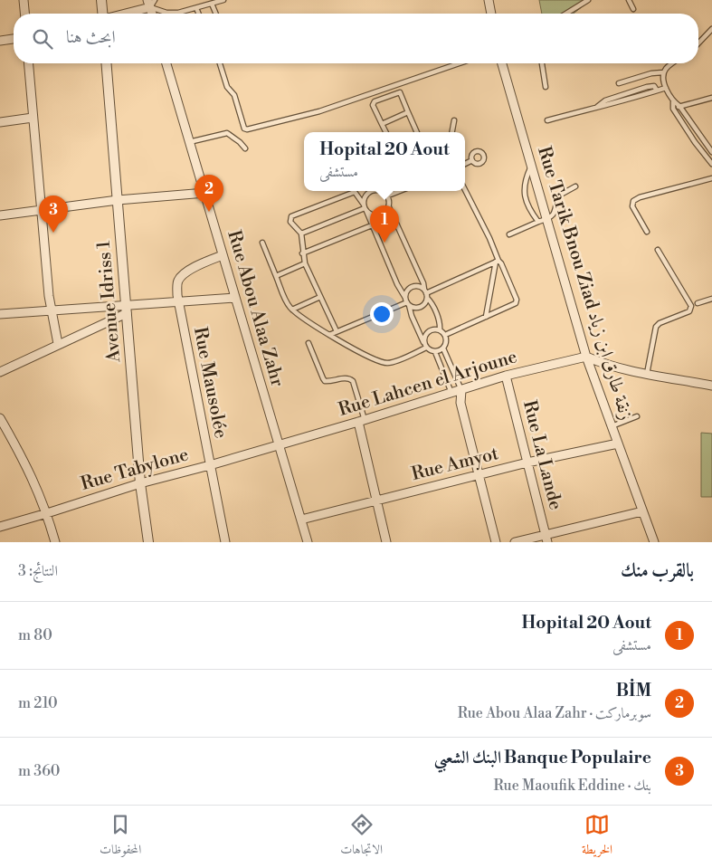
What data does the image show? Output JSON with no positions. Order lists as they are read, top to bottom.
{
  "streets": {
    "street": [
      "Rue Tarik Bnou Ziad زنقة طارق ابن زياد",
      "Avenue Idriss 1",
      "Rue Abou Alaa Zahr",
      "Rue Mausolée",
      "Rue Lahcen el Arjoune",
      "Rue La Lande",
      "Rue Amyot",
      "Rue Tabylone"
    ]
  },
  "crossings": [
    ["Rue Tarik Bnou Ziad زنقة طارق ابن زياد", "Rue Lahcen el Arjoune"],
    ["Rue Tarik Bnou Ziad زنقة طارق ابن زياد", "Rue Amyot"],
    ["Avenue Idriss 1", "Rue Tabylone"],
    ["Rue Abou Alaa Zahr", "Rue Mausolée"],
    ["Rue Abou Alaa Zahr", "Rue Lahcen el Arjoune"],
    ["Rue Abou Alaa Zahr", "Rue Amyot"],
    ["Rue Abou Alaa Zahr", "Rue Tabylone"],
    ["Rue Mausolée", "Rue Tabylone"],
    ["Rue Lahcen el Arjoune", "Rue La Lande"],
    ["Rue Lahcen el Arjoune", "Rue Tabylone"],
    ["Rue La Lande", "Rue Amyot"]
  ],
  "page": {
    "search": "ابحث هنا",
    "popup": ["Hopital 20 Aout", "مستشفى"],
    "pins": ["2", "3", "1"],
    "heading": ["بالقرب منك", "النتائج: 3"],
    "list": [
      {
        "mark": "1",
        "name": "Hopital 20 Aout",
        "note": "مستشفى",
        "value": "80 m"
      },
      {
        "mark": "2",
        "name": "BİM",
        "note": "سوبرماركت · Rue Abou Alaa Zahr",
        "value": "210 m"
      },
      {
        "mark": "3",
        "name": "Banque Populaire البنك الشعبي",
        "note": "بنك · Rue Maoufik Eddine",
        "value": "360 m"
      }
    ],
    "nav": ["الخريطة", "الاتجاهات", "المحفوظات"]
  }
}
